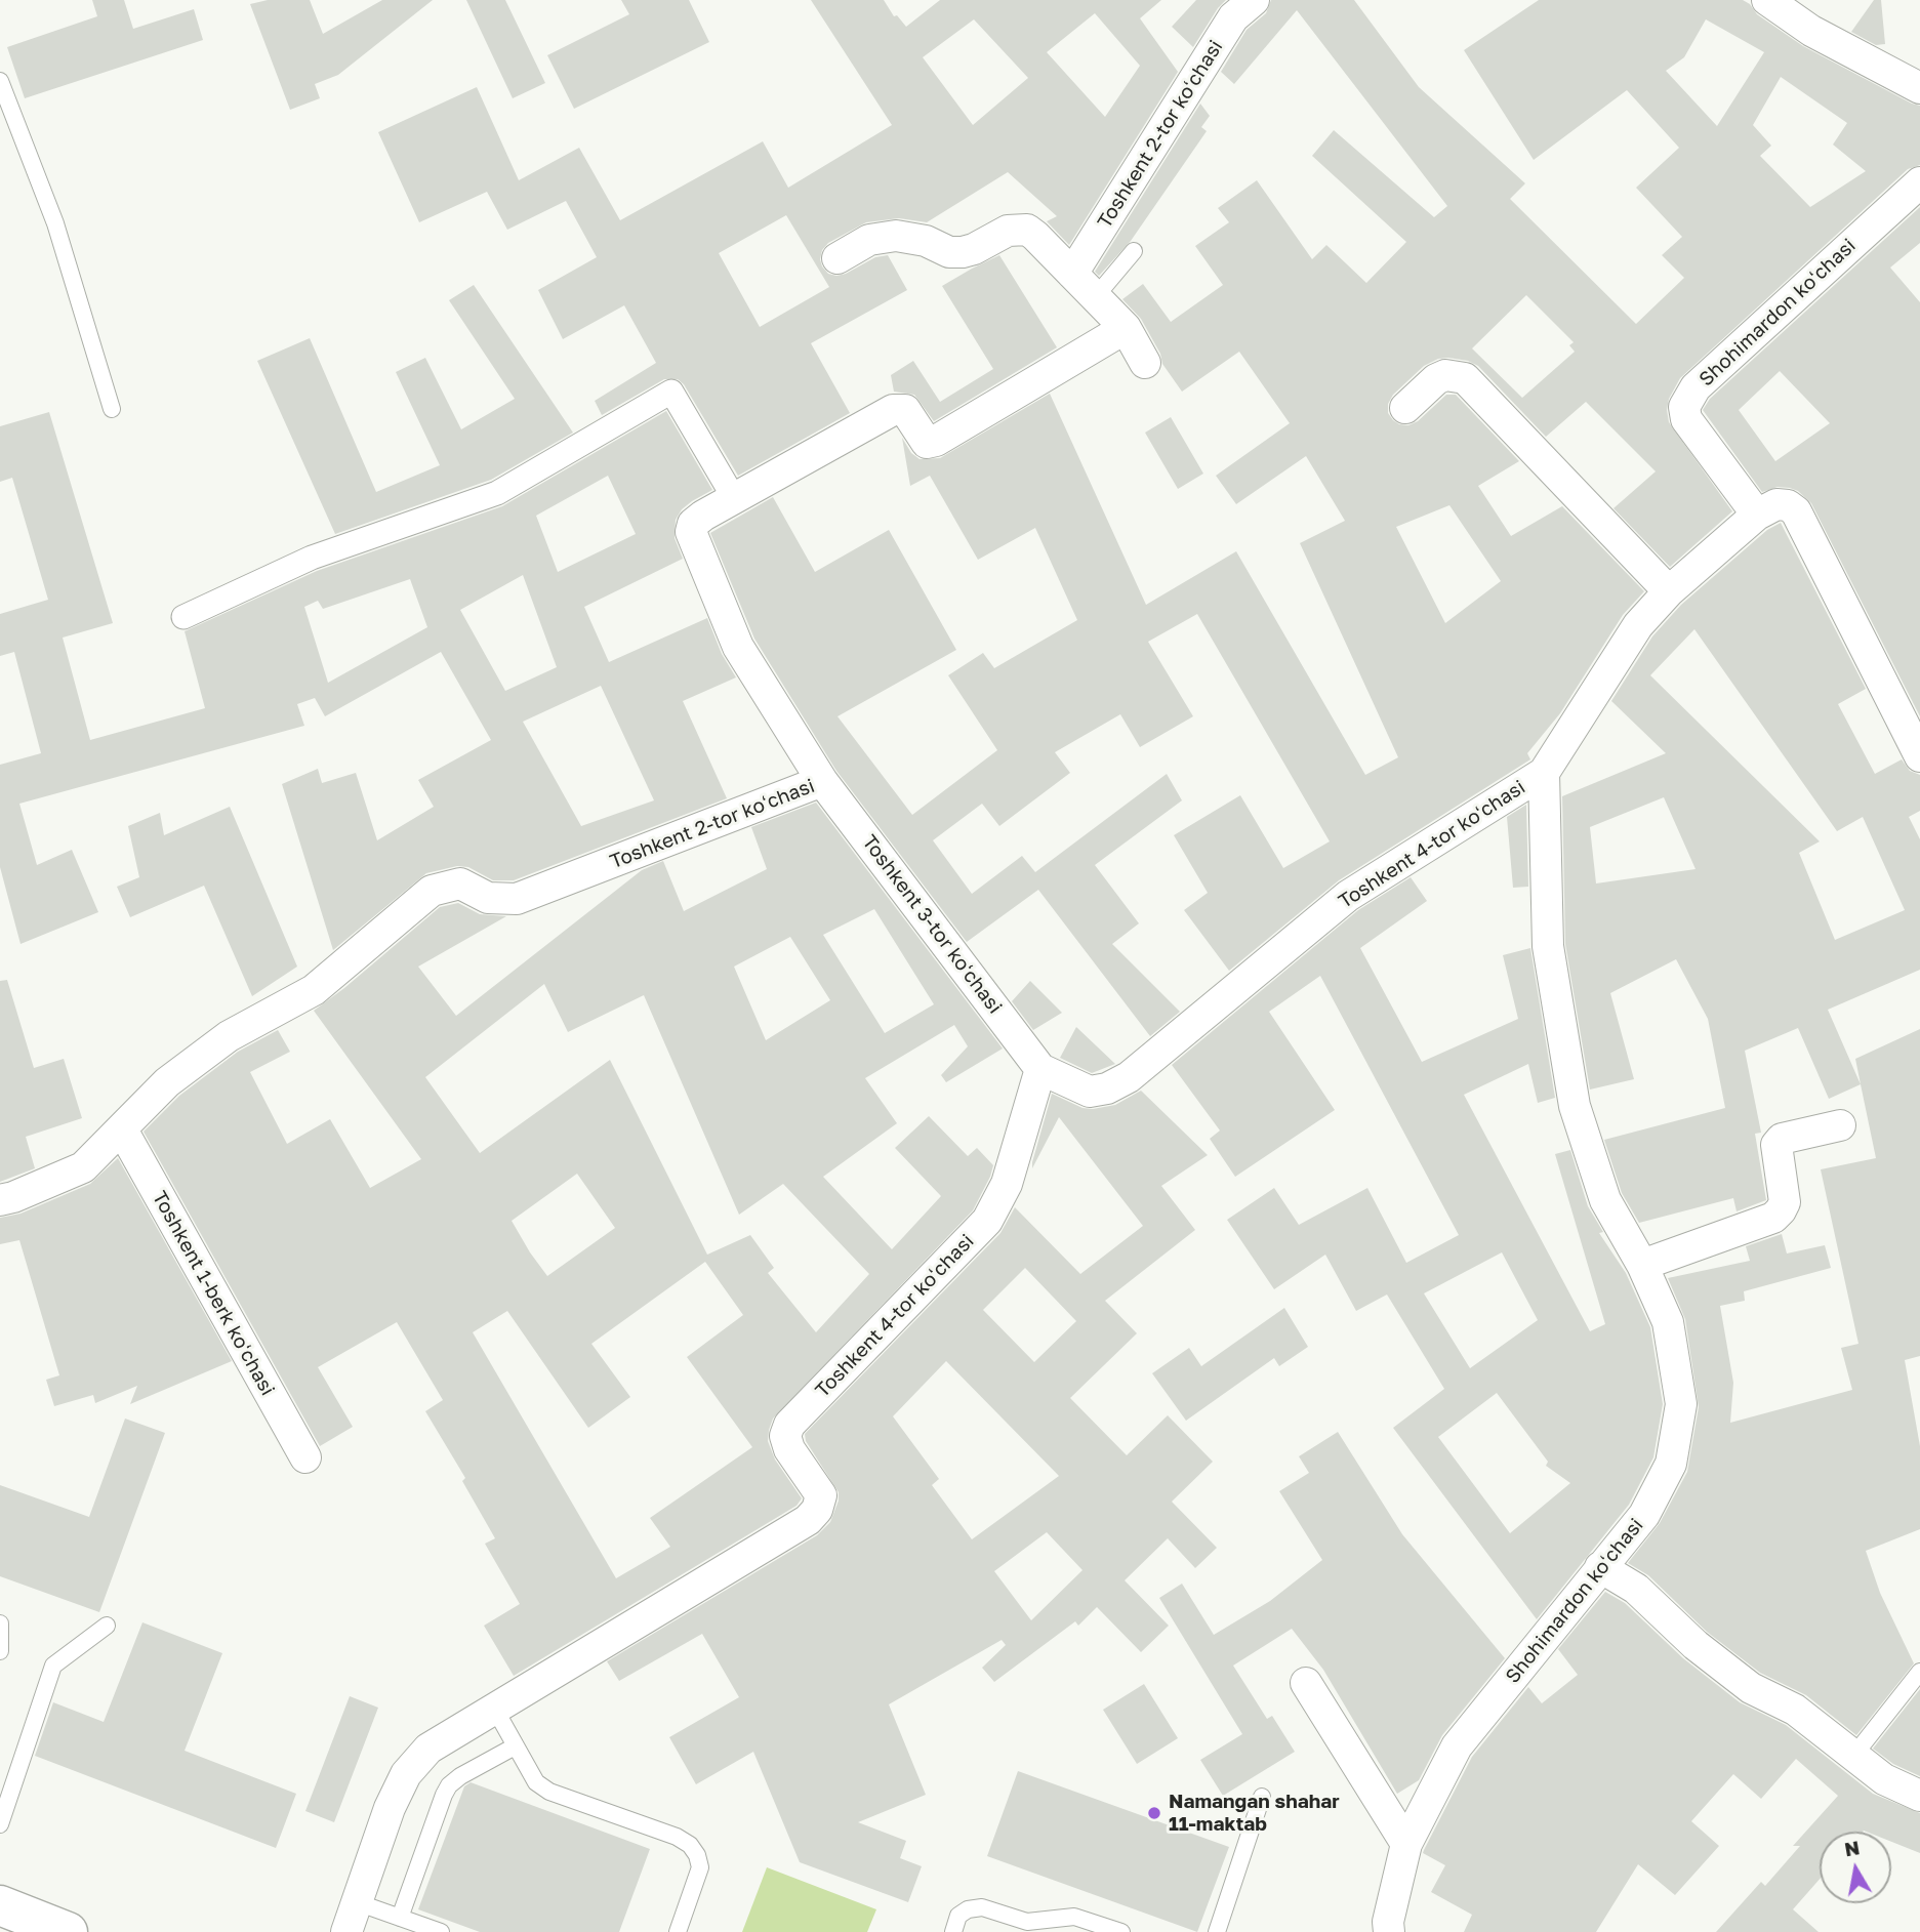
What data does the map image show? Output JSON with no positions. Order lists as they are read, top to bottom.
{
  "streets": {
    "street": [
      "Toshkent 2-tor koʻchasi",
      "Shohimardon koʻchasi",
      "Toshkent 4-tor koʻchasi",
      "Toshkent 3-tor koʻchasi",
      "Toshkent 1-berk koʻchasi"
    ]
  },
  "crossings": [
    ["Toshkent 2-tor koʻchasi", "Toshkent 3-tor koʻchasi"],
    ["Toshkent 2-tor koʻchasi", "Toshkent 1-berk koʻchasi"],
    ["Shohimardon koʻchasi", "Toshkent 4-tor koʻchasi"],
    ["Toshkent 4-tor koʻchasi", "Toshkent 3-tor koʻchasi"]
  ],
  "places": ["Namangan shahar 11-maktab"],
  "north": "top"
}
